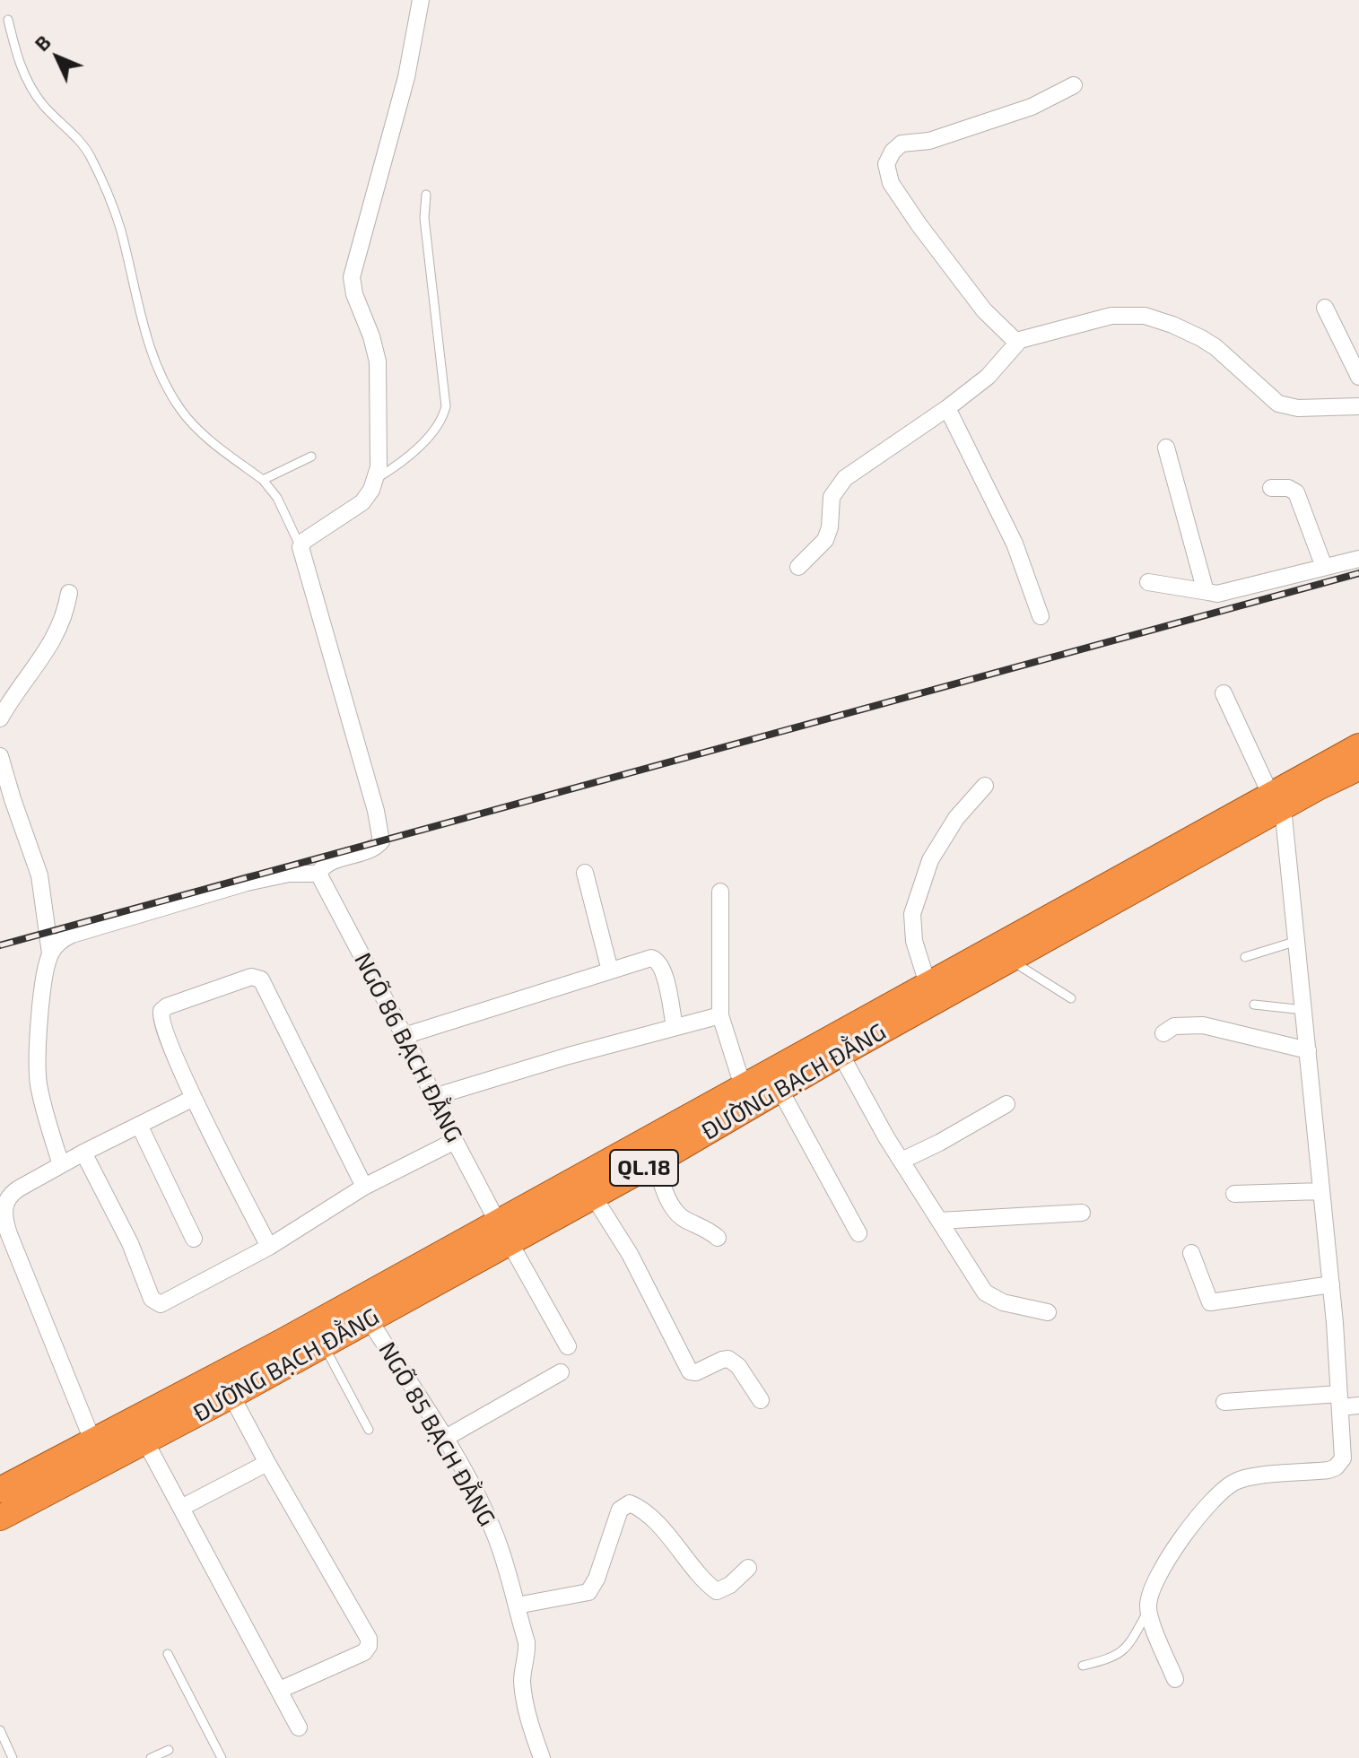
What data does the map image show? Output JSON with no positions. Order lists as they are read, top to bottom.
{
  "streets": {
    "highway": ["ĐƯỜNG BẠCH ĐẰNG", "QL.18"],
    "street": ["NGÕ 86 BẠCH ĐẰNG", "NGÕ 85 BẠCH ĐẰNG"]
  },
  "crossings": [
    ["NGÕ 86 BẠCH ĐẰNG", "ĐƯỜNG BẠCH ĐẰNG"],
    ["ĐƯỜNG BẠCH ĐẰNG", "QL.18"],
    ["ĐƯỜNG BẠCH ĐẰNG", "NGÕ 85 BẠCH ĐẰNG"]
  ],
  "north": "top left"
}
